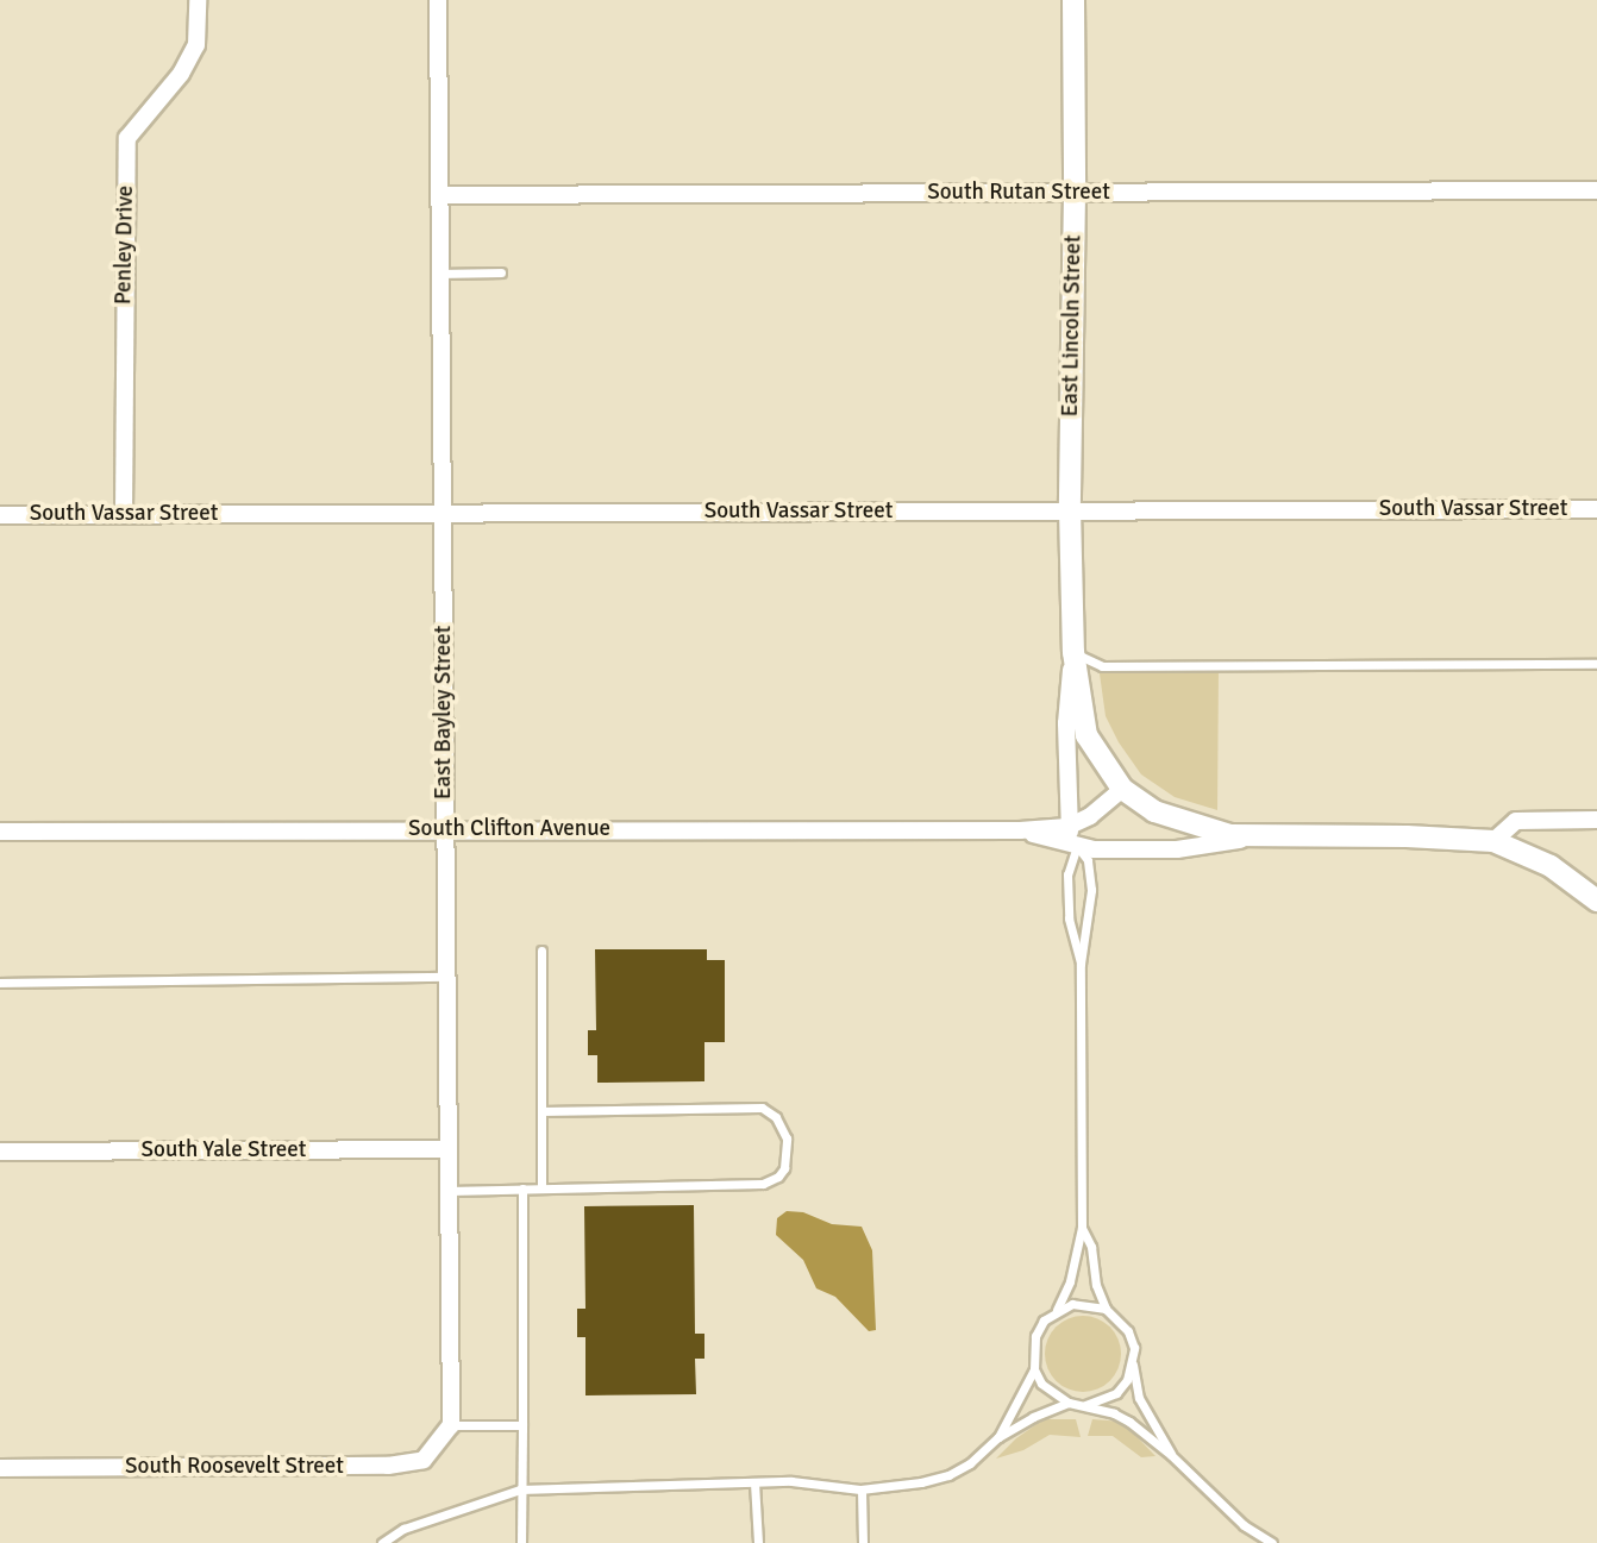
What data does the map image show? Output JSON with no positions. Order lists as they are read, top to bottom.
{
  "streets": {
    "street": [
      "South Rutan Street",
      "Penley Drive",
      "East Lincoln Street",
      "South Vassar Street",
      "East Bayley Street",
      "South Clifton Avenue",
      "South Yale Street",
      "South Roosevelt Street"
    ]
  },
  "crossings": [
    ["South Rutan Street", "East Lincoln Street"],
    ["South Rutan Street", "East Bayley Street"],
    ["Penley Drive", "South Vassar Street"],
    ["East Lincoln Street", "South Vassar Street"],
    ["East Lincoln Street", "South Clifton Avenue"],
    ["South Vassar Street", "East Bayley Street"],
    ["East Bayley Street", "South Clifton Avenue"],
    ["East Bayley Street", "South Yale Street"],
    ["East Bayley Street", "South Roosevelt Street"]
  ]
}
